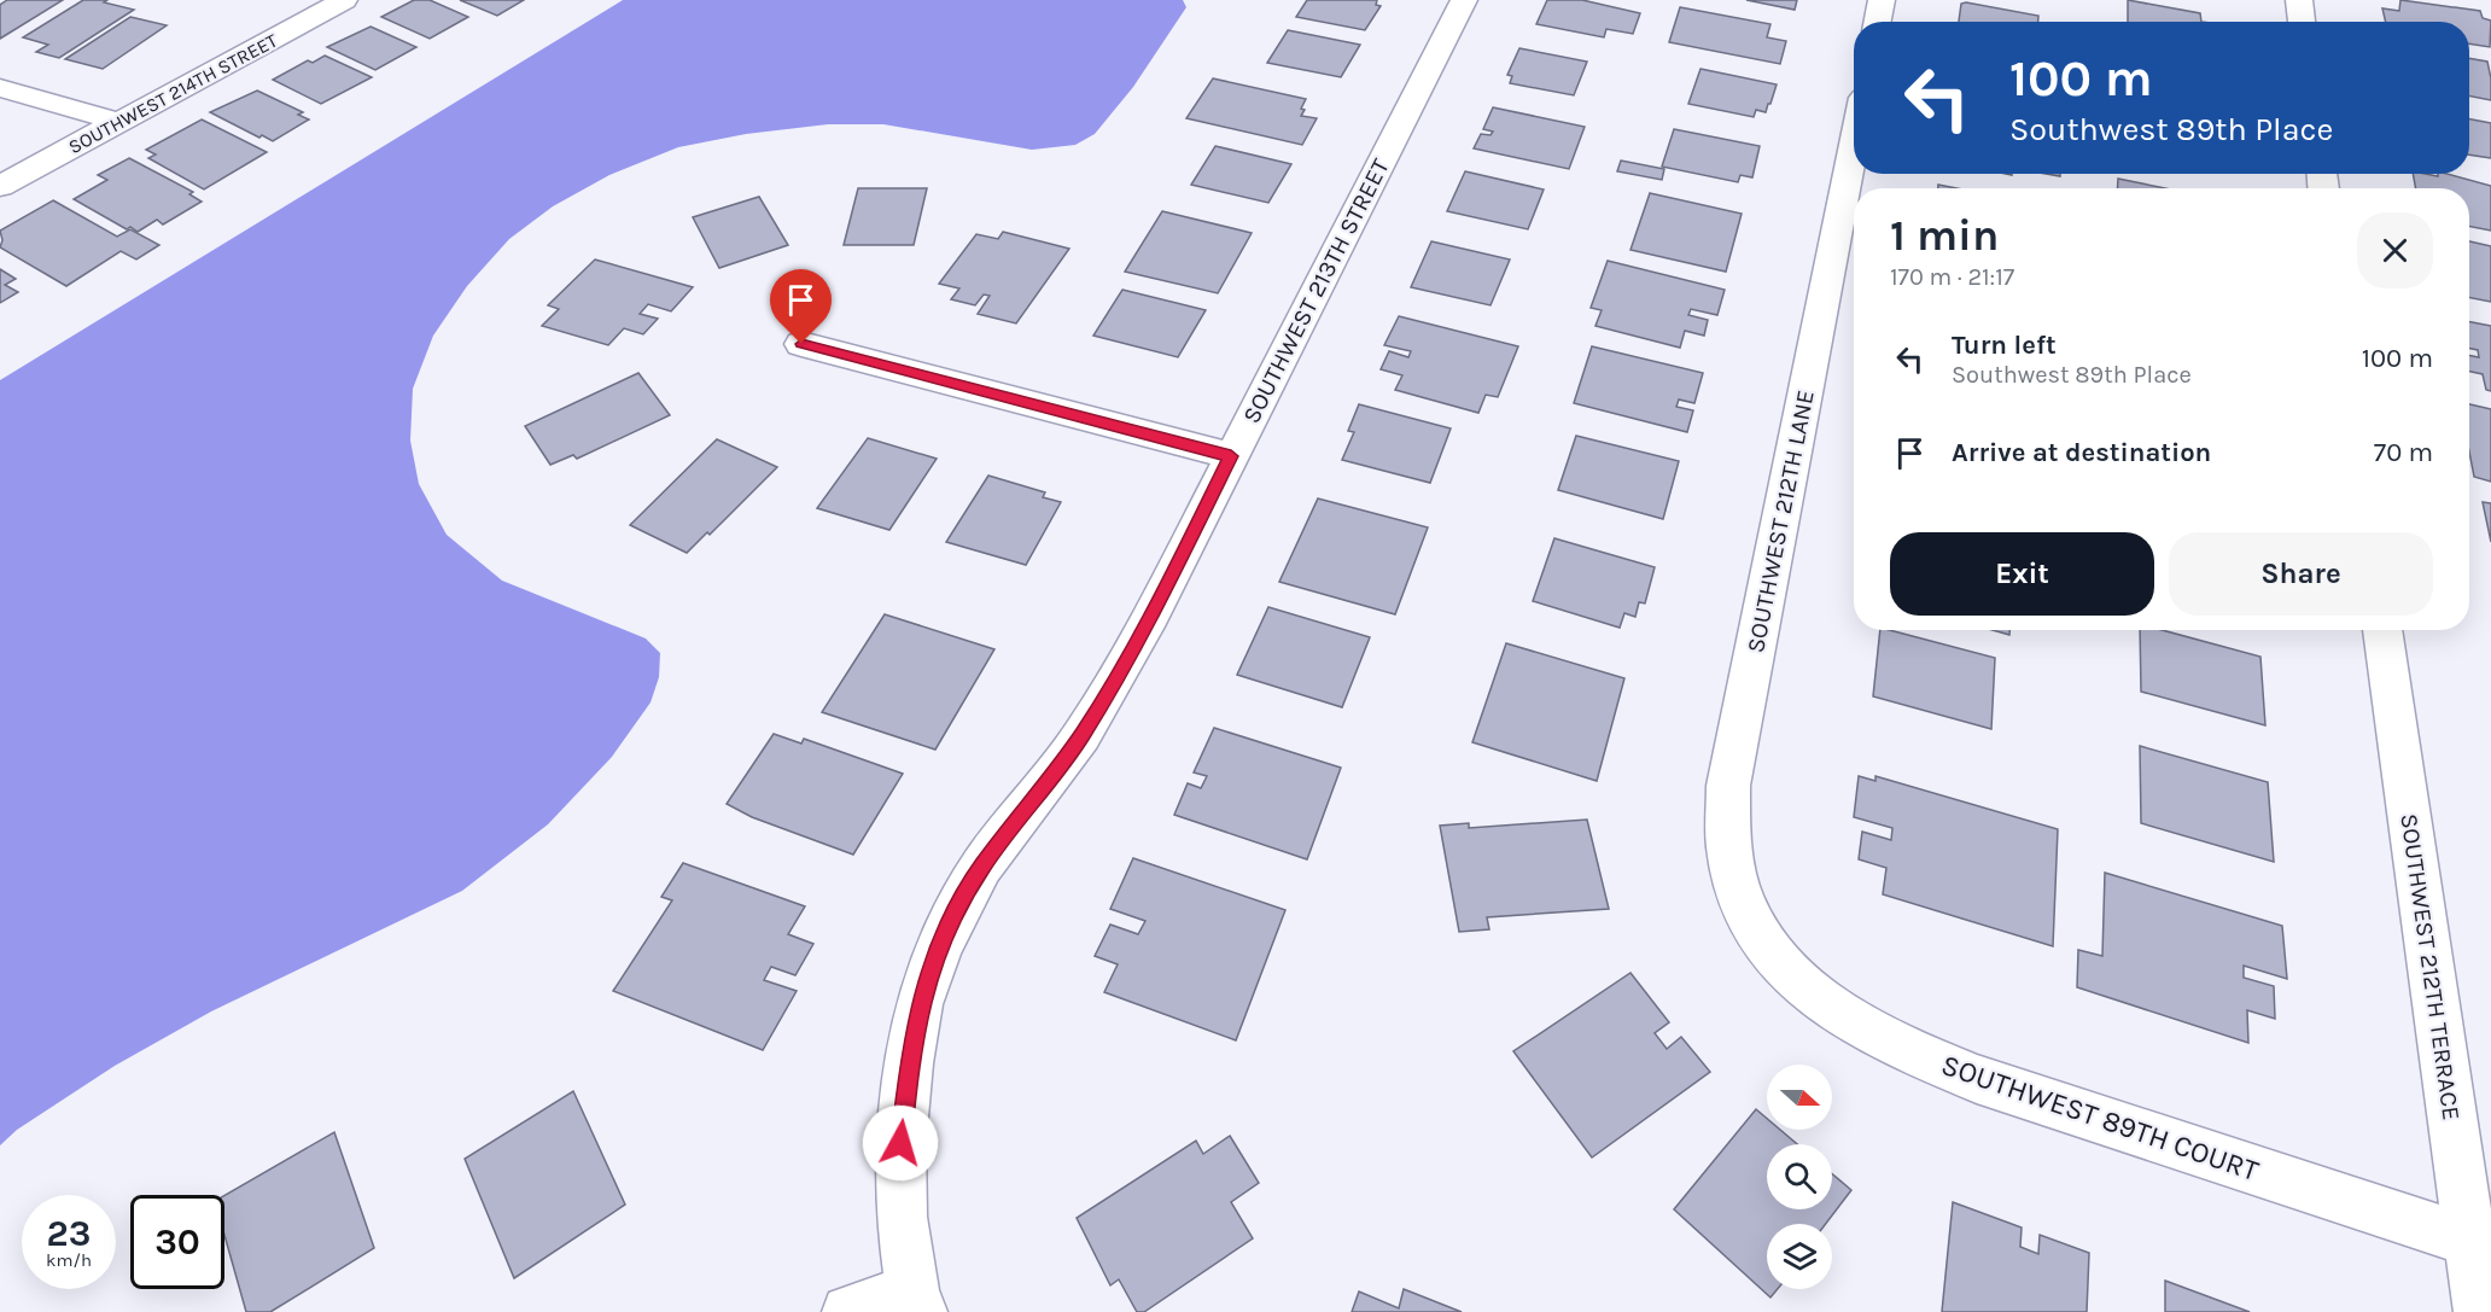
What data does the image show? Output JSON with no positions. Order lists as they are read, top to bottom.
{
  "streets": {
    "street": [
      "SOUTHWEST 214TH STREET",
      "SOUTHWEST 213TH STREET",
      "SOUTHWEST 212TH LANE",
      "SOUTHWEST 212TH TERRACE",
      "SOUTHWEST 89TH COURT"
    ]
  },
  "crossings": [
    ["SOUTHWEST 212TH LANE", "SOUTHWEST 89TH COURT"],
    ["SOUTHWEST 212TH TERRACE", "SOUTHWEST 89TH COURT"]
  ],
  "north": "right",
  "page": {
    "turn": ["100 m", "Southwest 89th Place"],
    "heading": ["1 min", "170 m · 21:17"],
    "list": [
      {
        "name": "Turn left",
        "note": "Southwest 89th Place",
        "value": "100 m"
      },
      {
        "name": "Arrive at destination",
        "value": "70 m"
      }
    ],
    "buttons": ["Exit", "Share"],
    "speed": "23 km/h",
    "limit": "30"
  }
}
